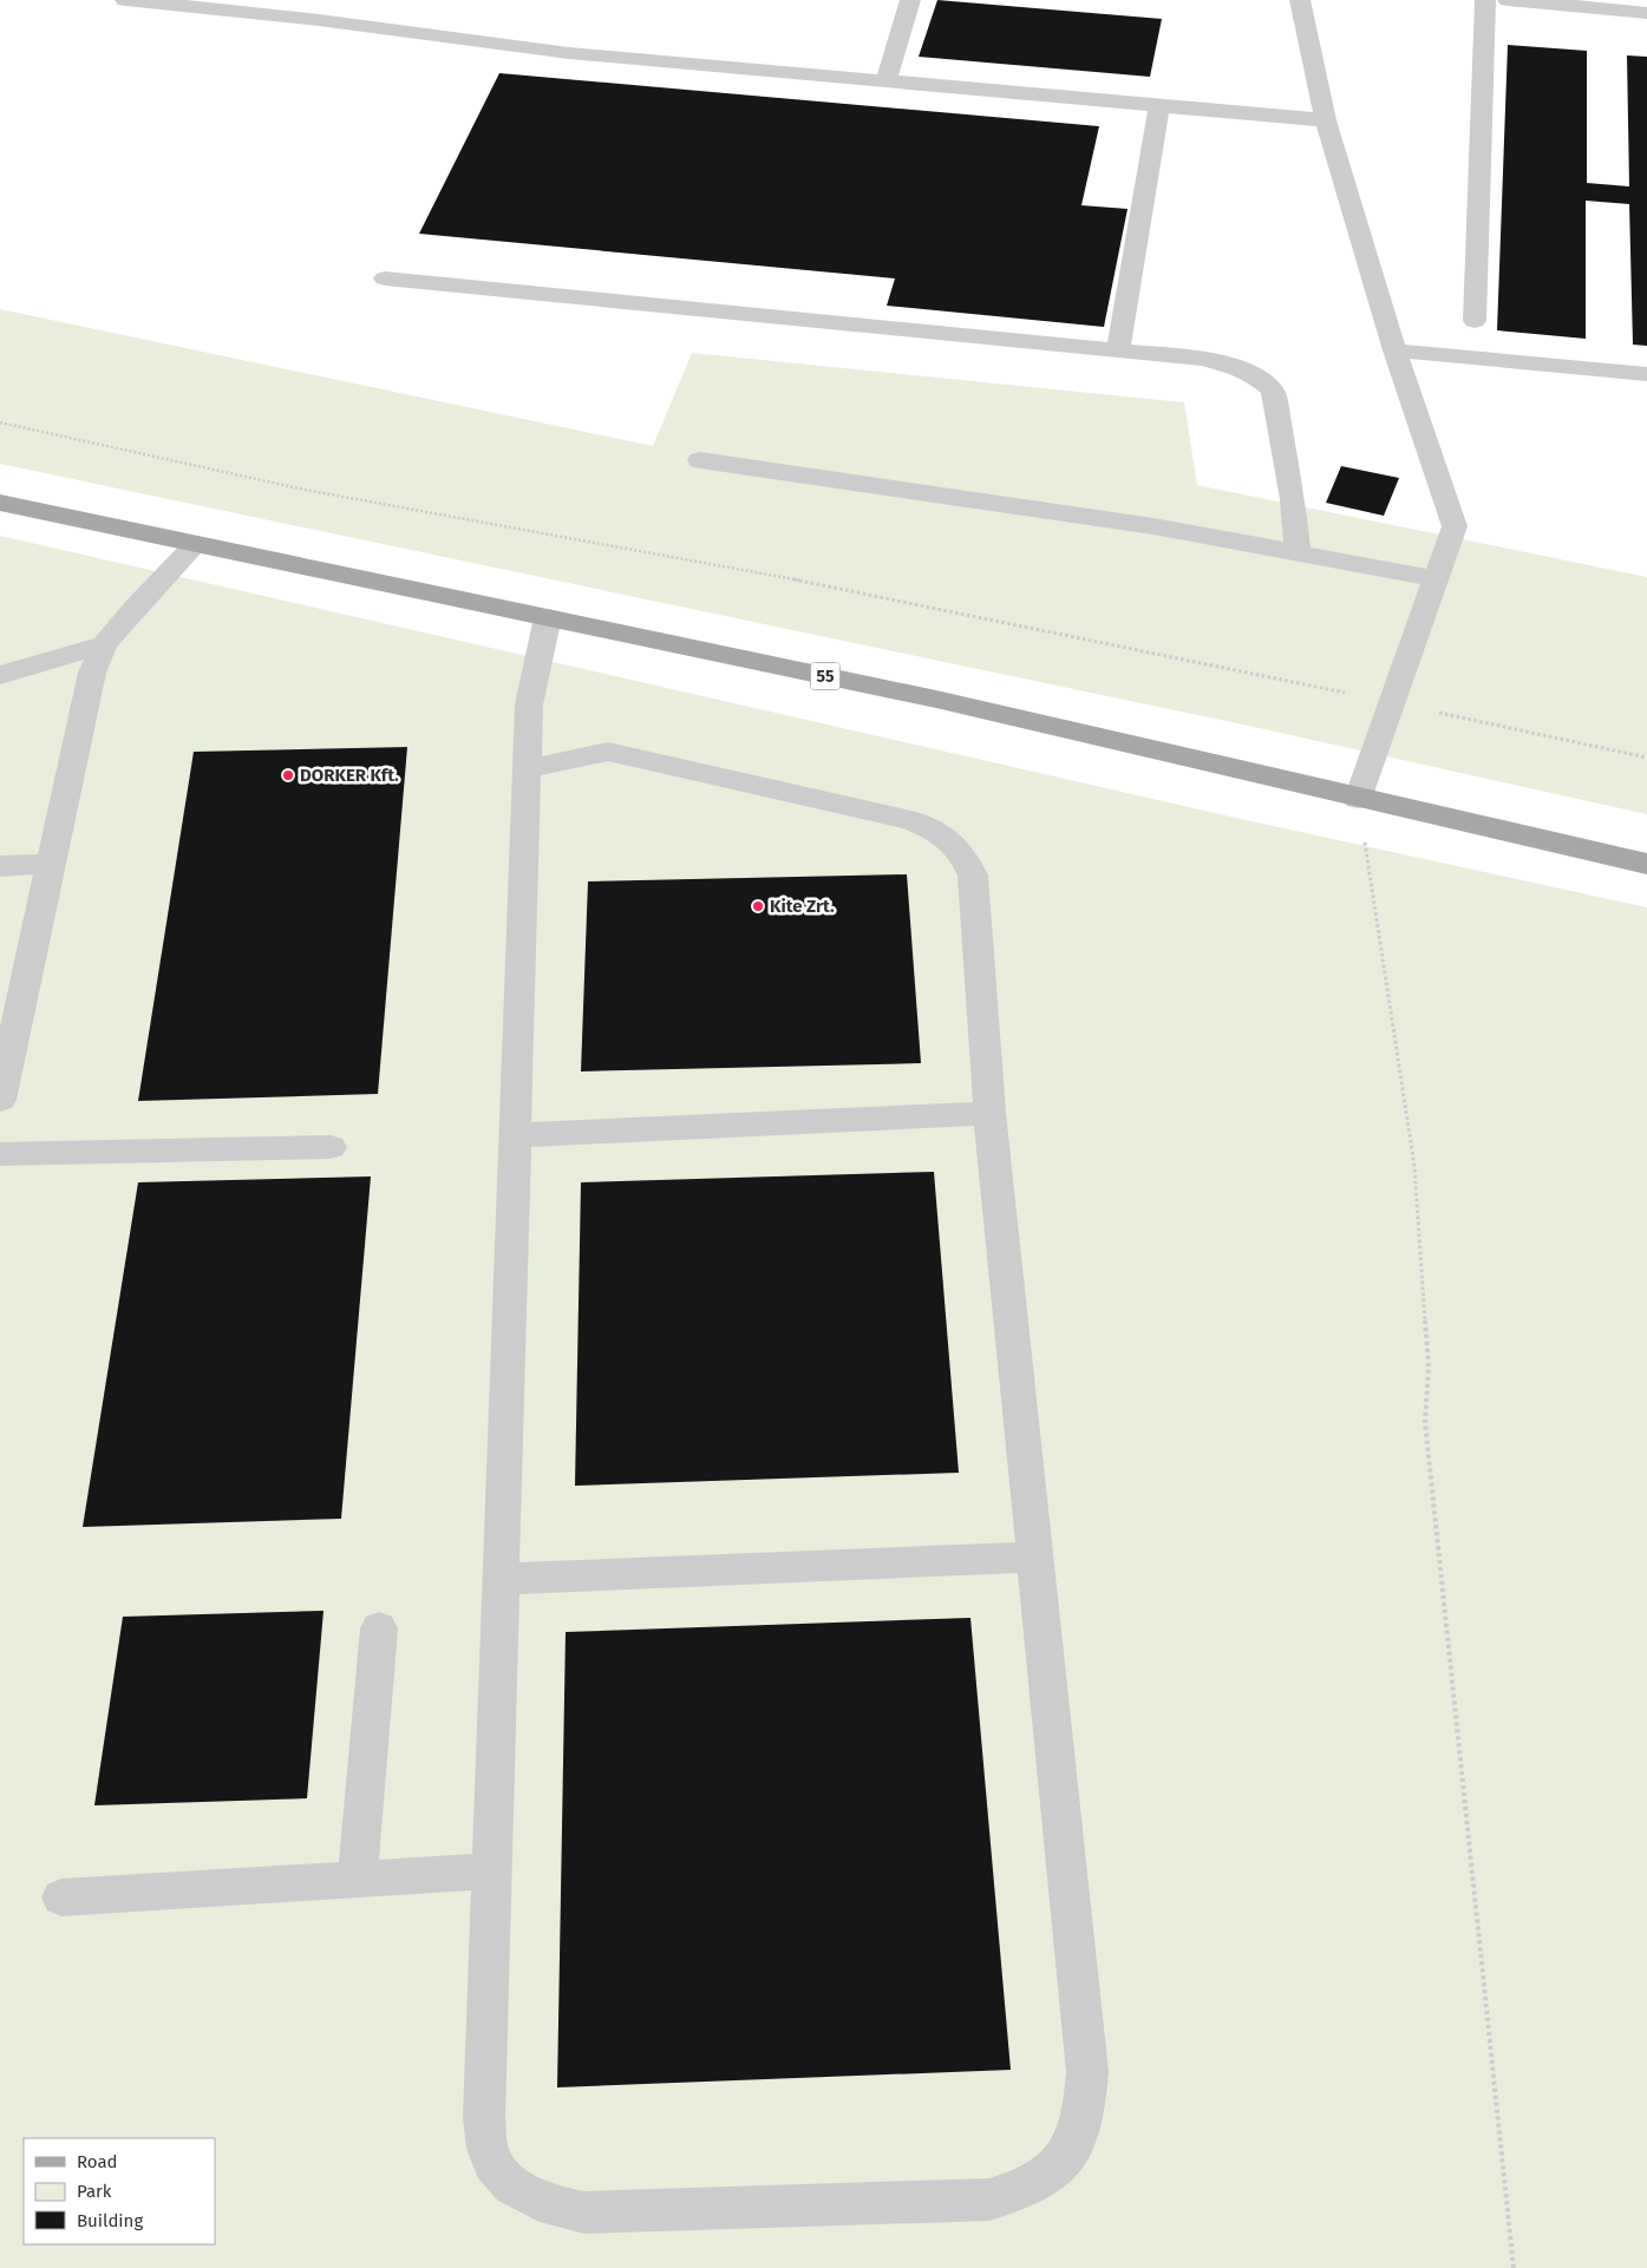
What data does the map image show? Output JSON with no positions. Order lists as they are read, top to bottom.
{
  "streets": {
    "main road": ["55"]
  },
  "places": ["DORKER Kft.", "Kite Zrt."],
  "legend": ["Road", "Park", "Building"]
}
